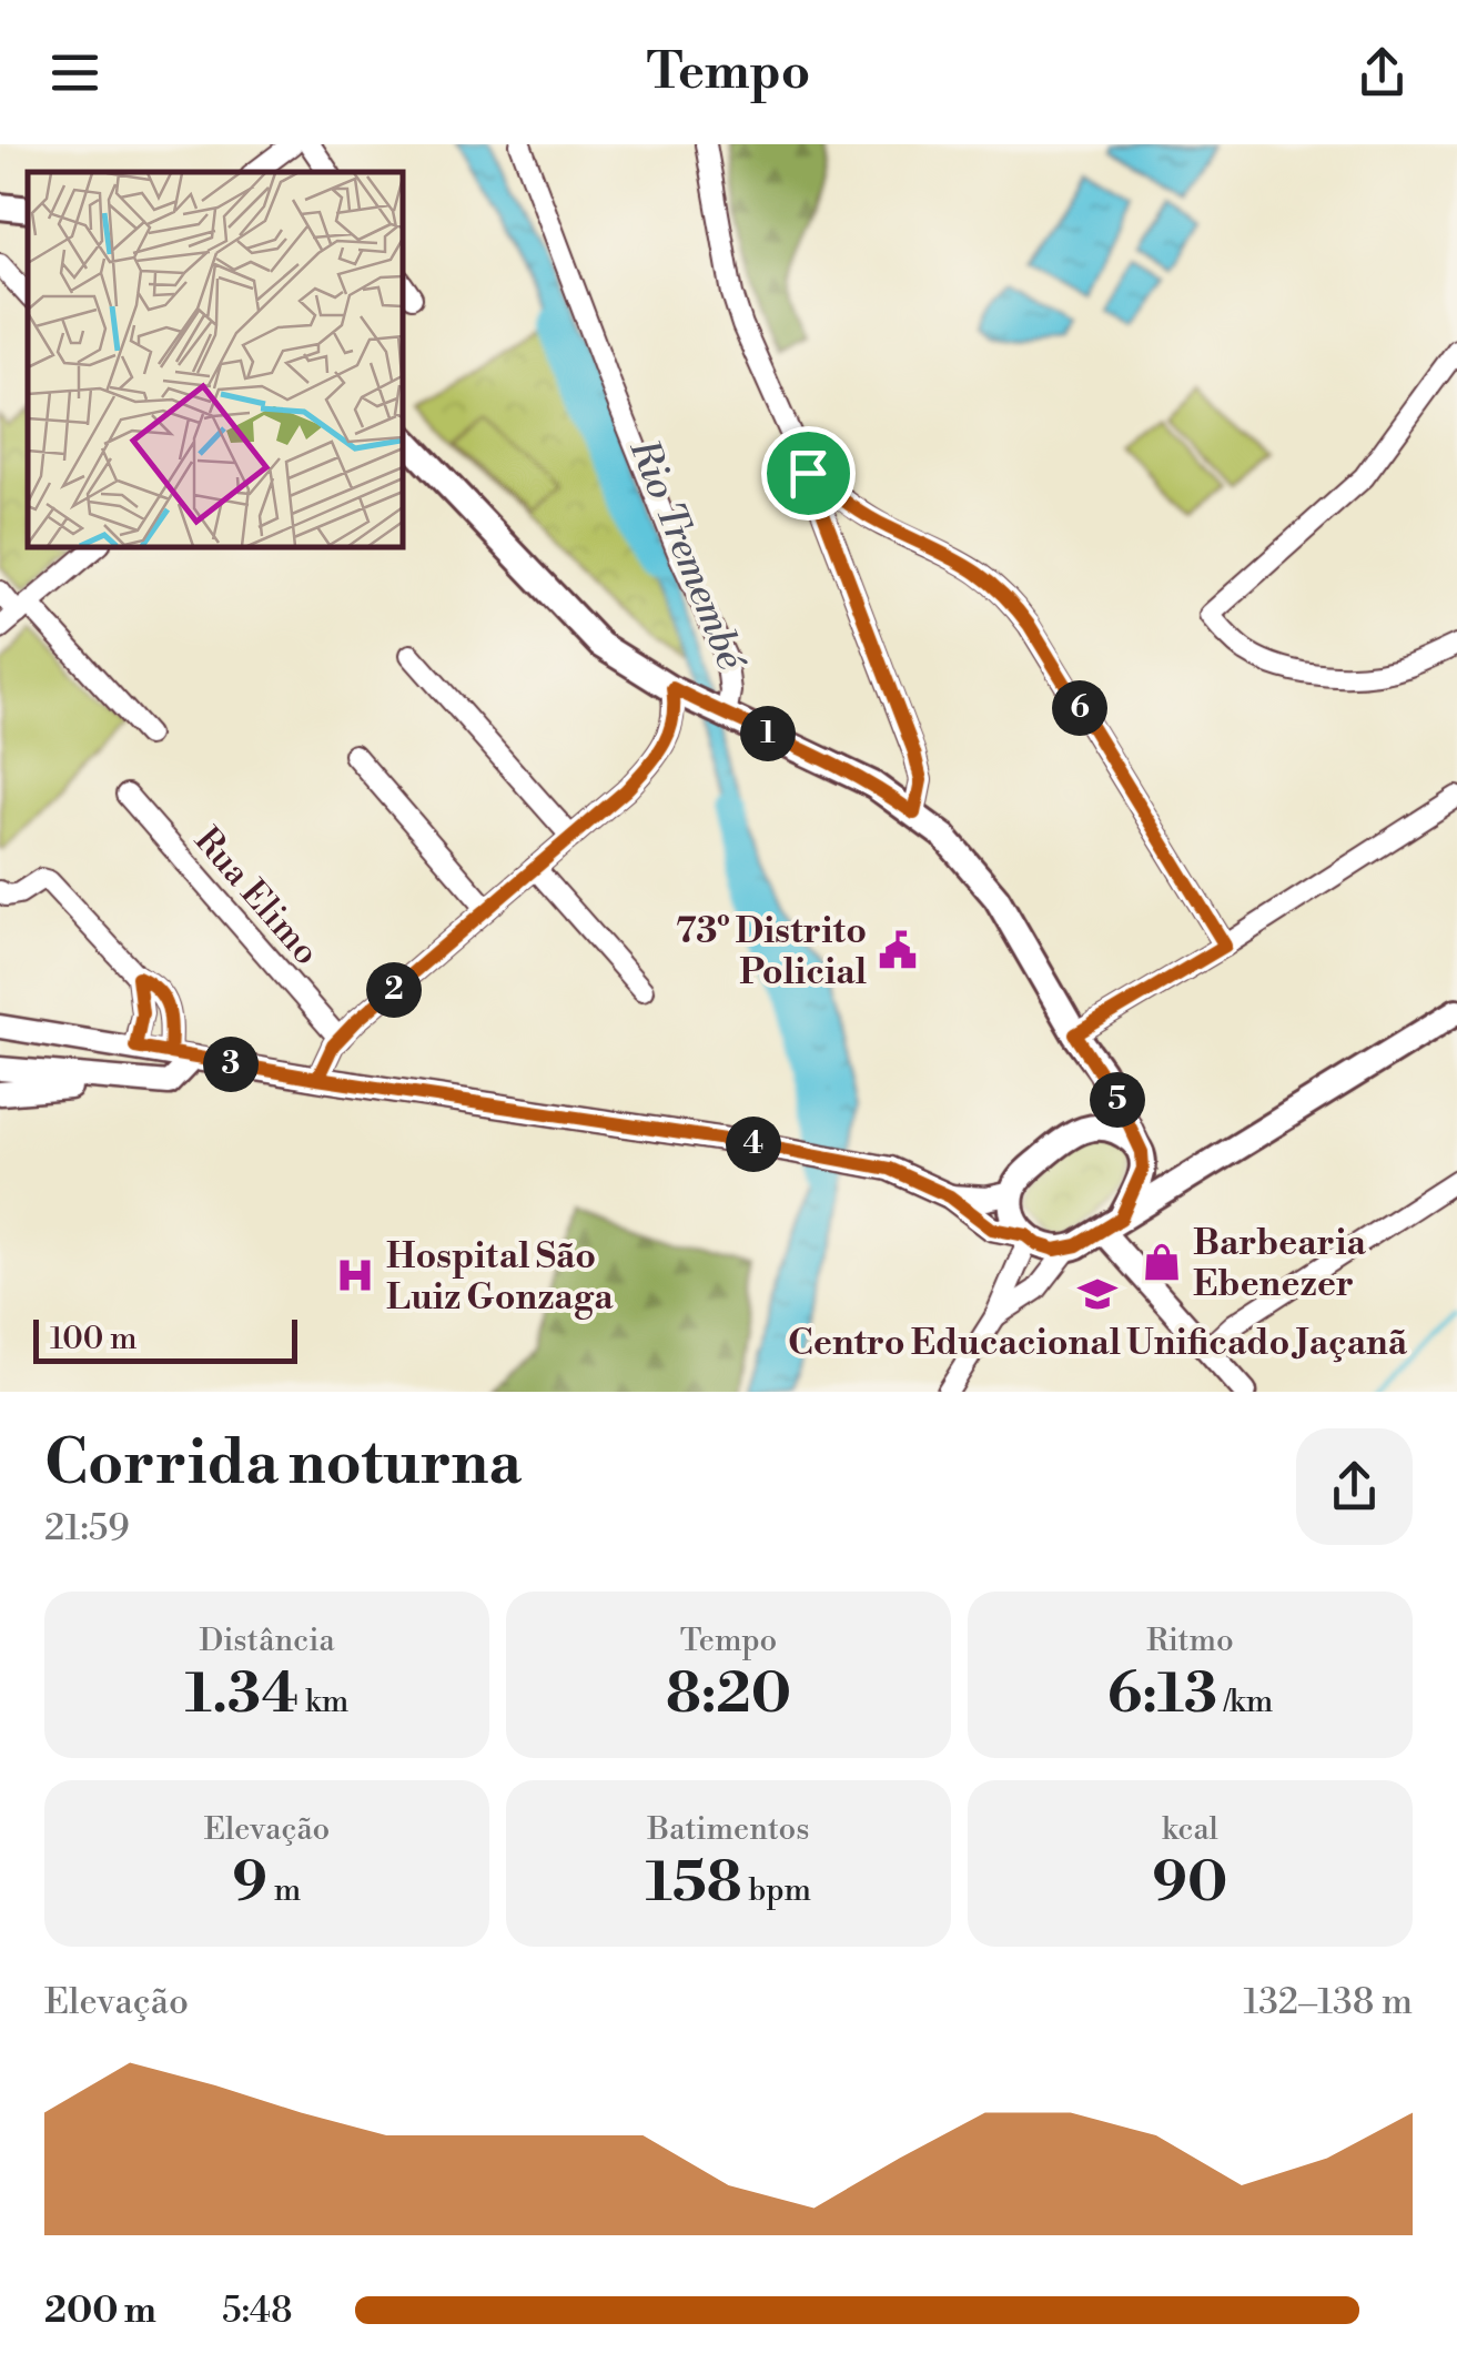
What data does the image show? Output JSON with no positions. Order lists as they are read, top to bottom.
{
  "streets": {
    "street": ["Rua Elimo"]
  },
  "water": ["Rio Tremembé"],
  "places": {
    "public building": ["73º Distrito Policial"],
    "shop": ["Barbearia Ebenezer"],
    "hospital": ["Hospital São Luiz Gonzaga"],
    "school or university": ["Centro Educacional Unificado Jaçanã"]
  },
  "scale_bar": "100 m",
  "page": {
    "header": "Tempo",
    "pins": [
      "6",
      "1",
      "2",
      "3",
      "5",
      "4"
    ],
    "scale": "100 m",
    "heading": ["Corrida noturna", "21:59"],
    "stats": [
      ["Distância", "1.34 km"],
      ["Tempo", "8:20"],
      ["Ritmo", "6:13 /km"],
      ["Elevação", "9 m"],
      ["Batimentos", "158 bpm"],
      ["kcal", "90"]
    ],
    "chart": ["Elevação", "132–138 m"],
    "list": [
      {
        "name": "200 m",
        "note": "5:48"
      }
    ]
  }
}
